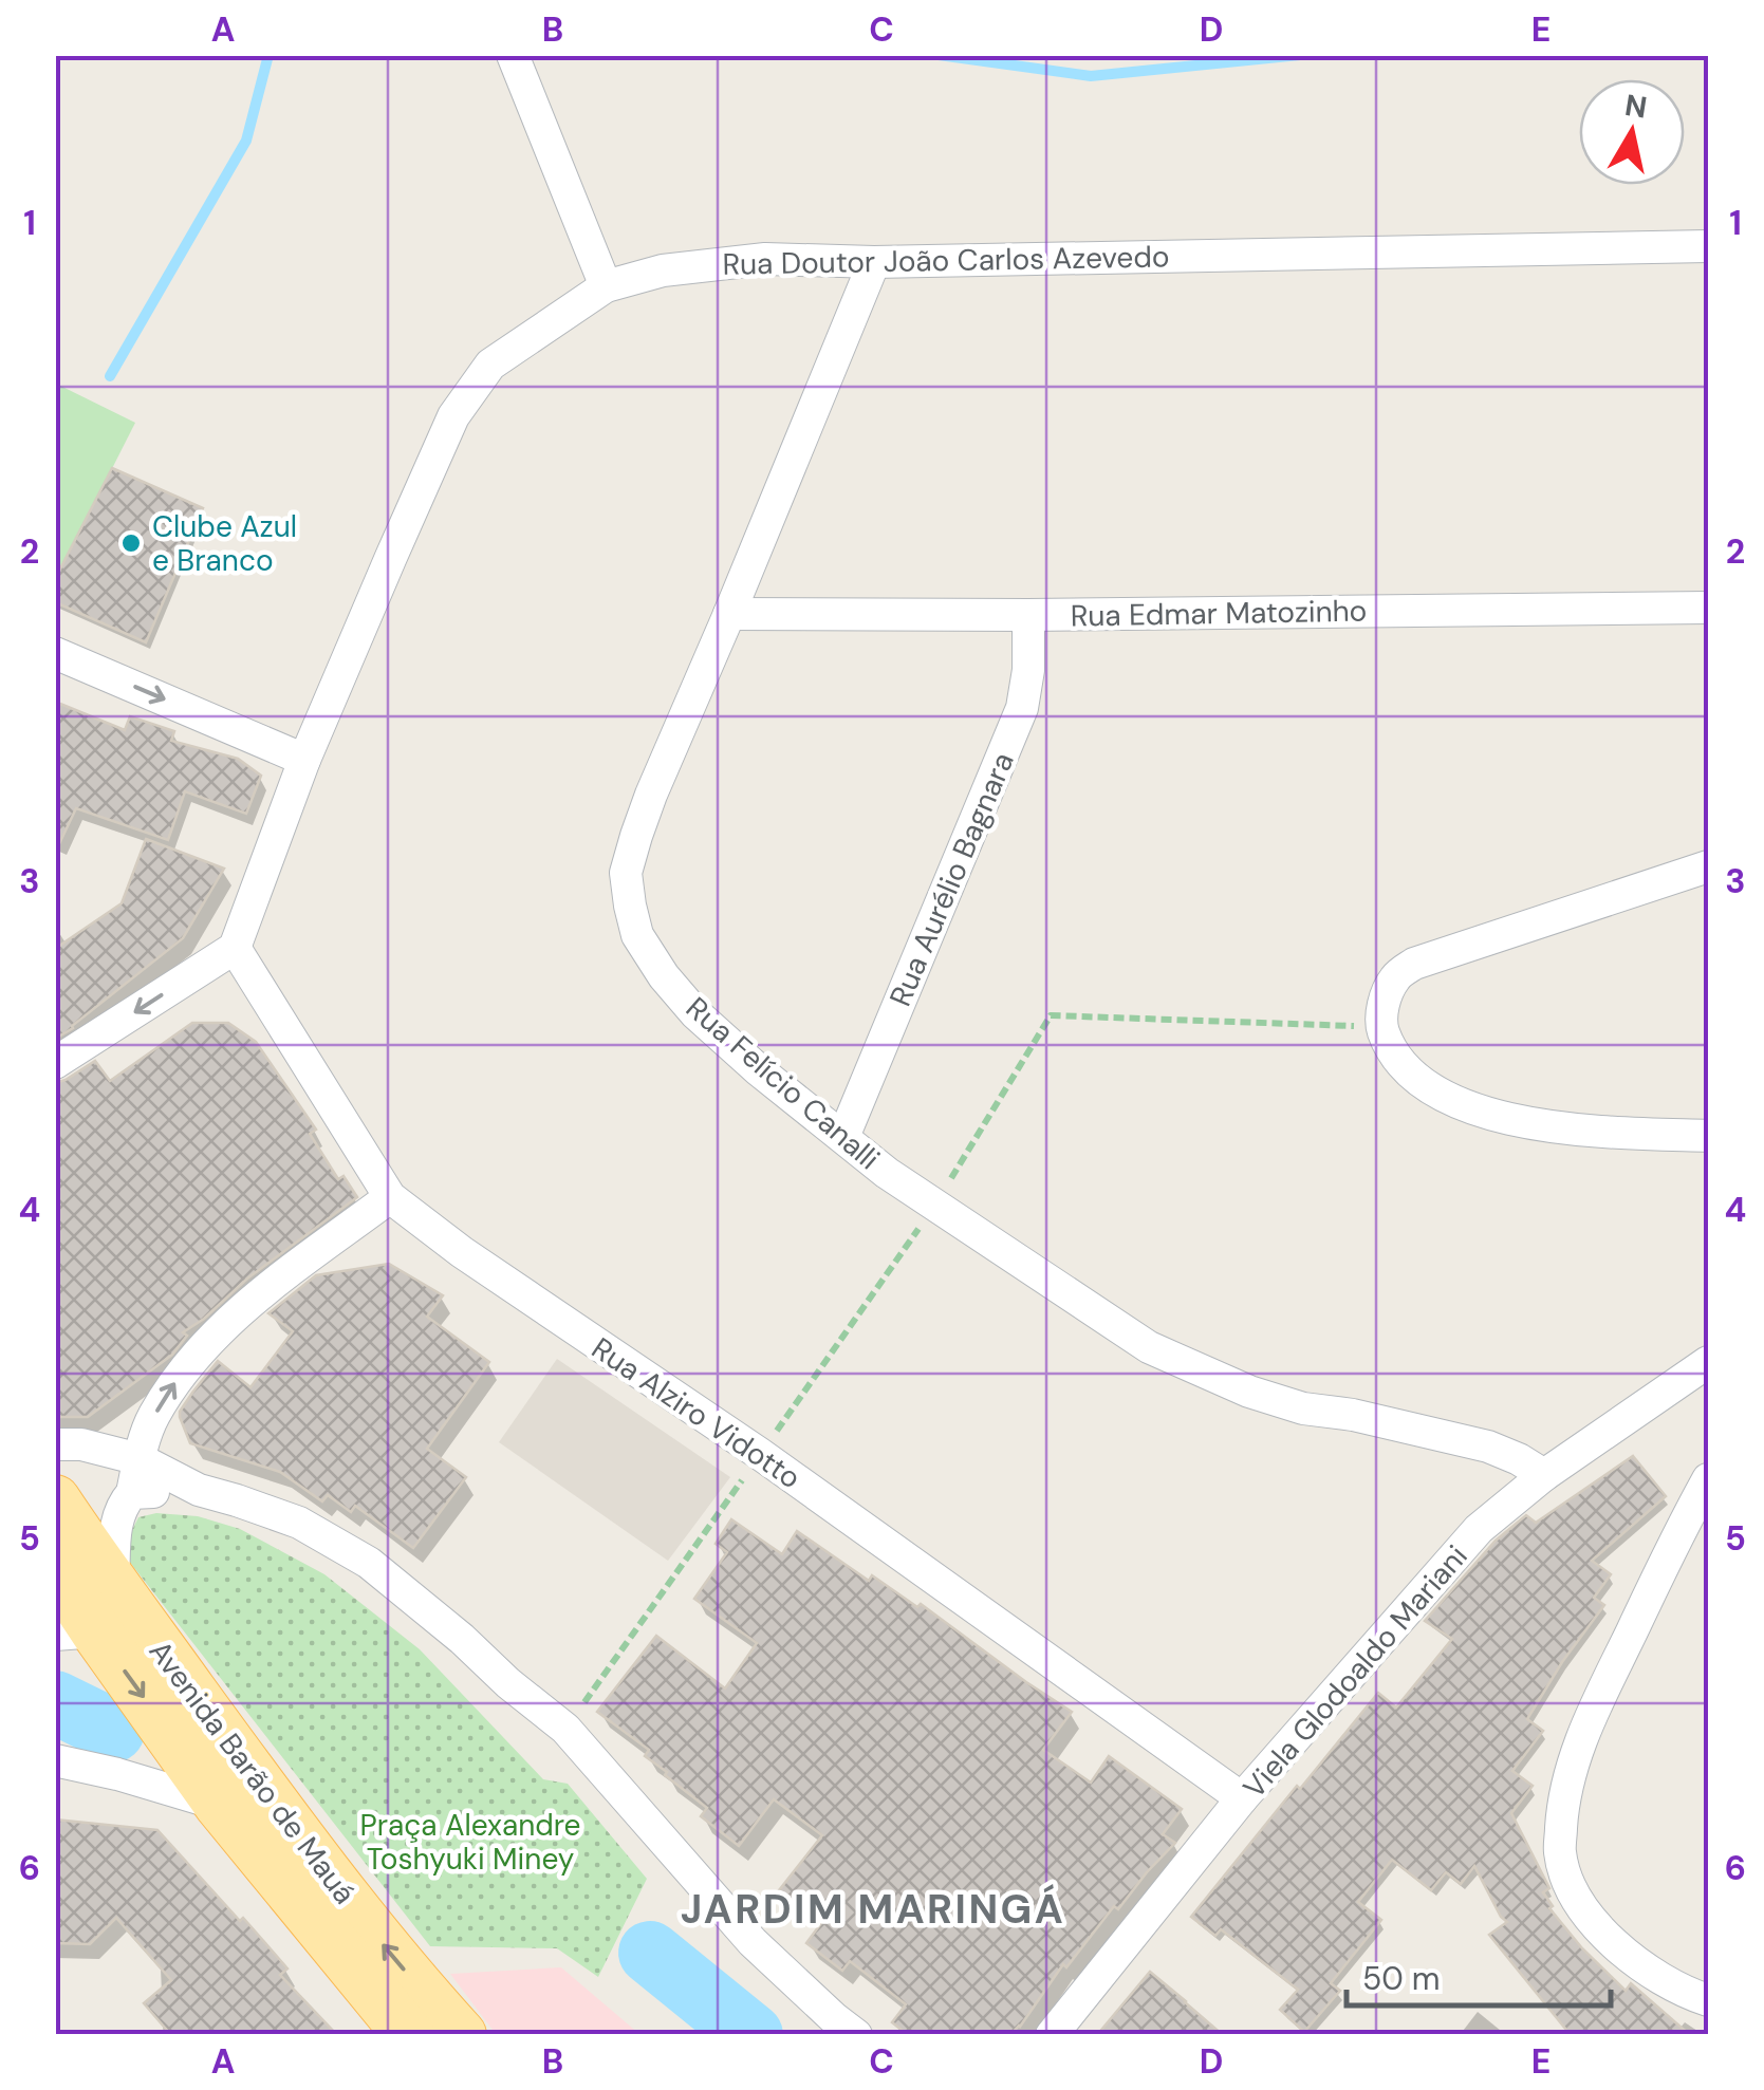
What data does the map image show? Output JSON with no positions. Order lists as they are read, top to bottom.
{
  "streets": {
    "main road": ["Avenida Barão de Mauá"],
    "street": [
      "Rua Doutor João Carlos Azevedo",
      "Rua Edmar Matozinho",
      "Rua Aurélio Bagnara",
      "Rua Felício Canalli",
      "Rua Alziro Vidotto",
      "Viela Glodoaldo Mariani"
    ]
  },
  "crossings": [
    ["Rua Doutor João Carlos Azevedo", "Rua Felício Canalli"],
    ["Rua Doutor João Carlos Azevedo", "Rua Alziro Vidotto"],
    ["Rua Edmar Matozinho", "Rua Aurélio Bagnara"],
    ["Rua Edmar Matozinho", "Rua Felício Canalli"],
    ["Rua Aurélio Bagnara", "Rua Felício Canalli"],
    ["Rua Felício Canalli", "Viela Glodoaldo Mariani"],
    ["Rua Alziro Vidotto", "Viela Glodoaldo Mariani"]
  ],
  "districts": ["JARDIM MARINGÁ"],
  "parks": ["Praça Alexandre Toshyuki Miney"],
  "places": ["Clube Azul e Branco"],
  "scale_bar": "50 m",
  "north": "top",
  "grid": {
    "columns": [
      "A",
      "B",
      "C",
      "D",
      "E"
    ],
    "rows": [
      "1",
      "2",
      "3",
      "4",
      "5",
      "6"
    ]
  }
}
